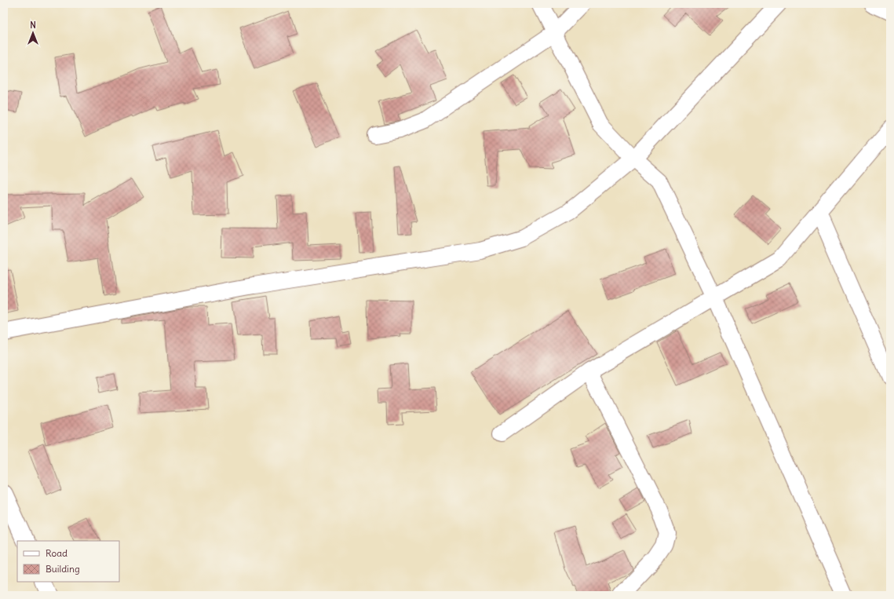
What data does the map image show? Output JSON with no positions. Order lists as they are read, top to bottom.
{
  "legend": ["Road", "Building"],
  "north": "top"
}
